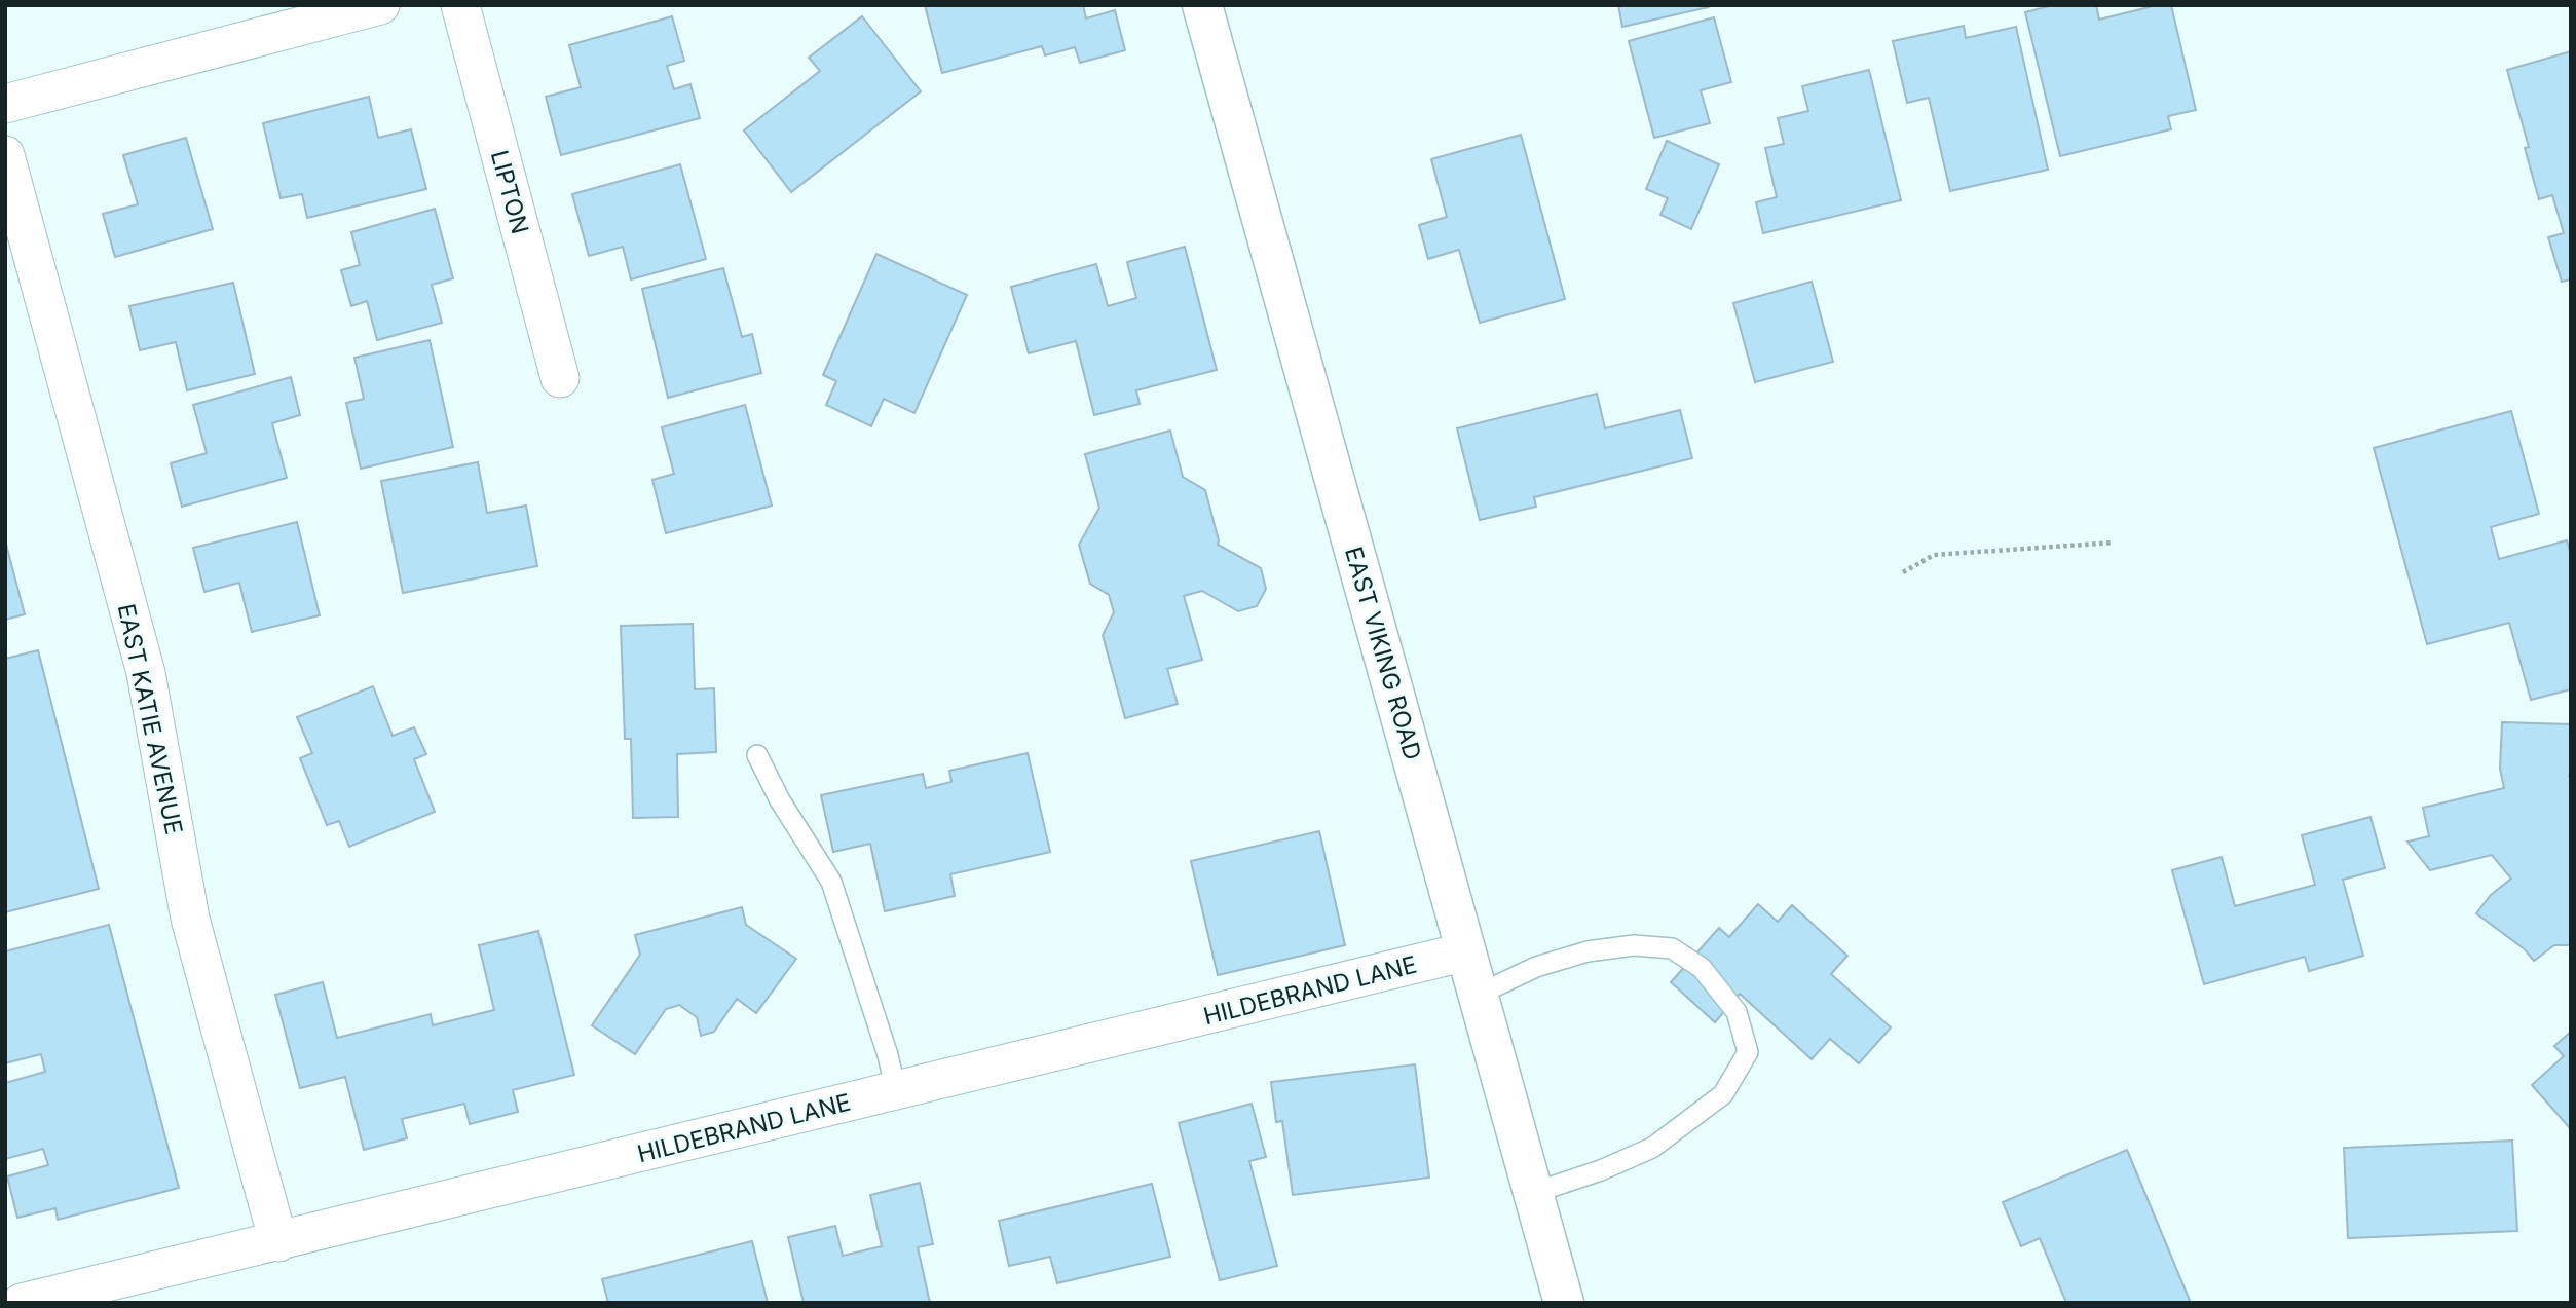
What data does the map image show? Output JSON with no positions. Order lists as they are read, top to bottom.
{
  "streets": {
    "street": [
      "LIPTON",
      "EAST VIKING ROAD",
      "EAST KATIE AVENUE",
      "HILDEBRAND LANE"
    ]
  },
  "crossings": [
    ["EAST VIKING ROAD", "HILDEBRAND LANE"],
    ["EAST KATIE AVENUE", "HILDEBRAND LANE"]
  ]
}
